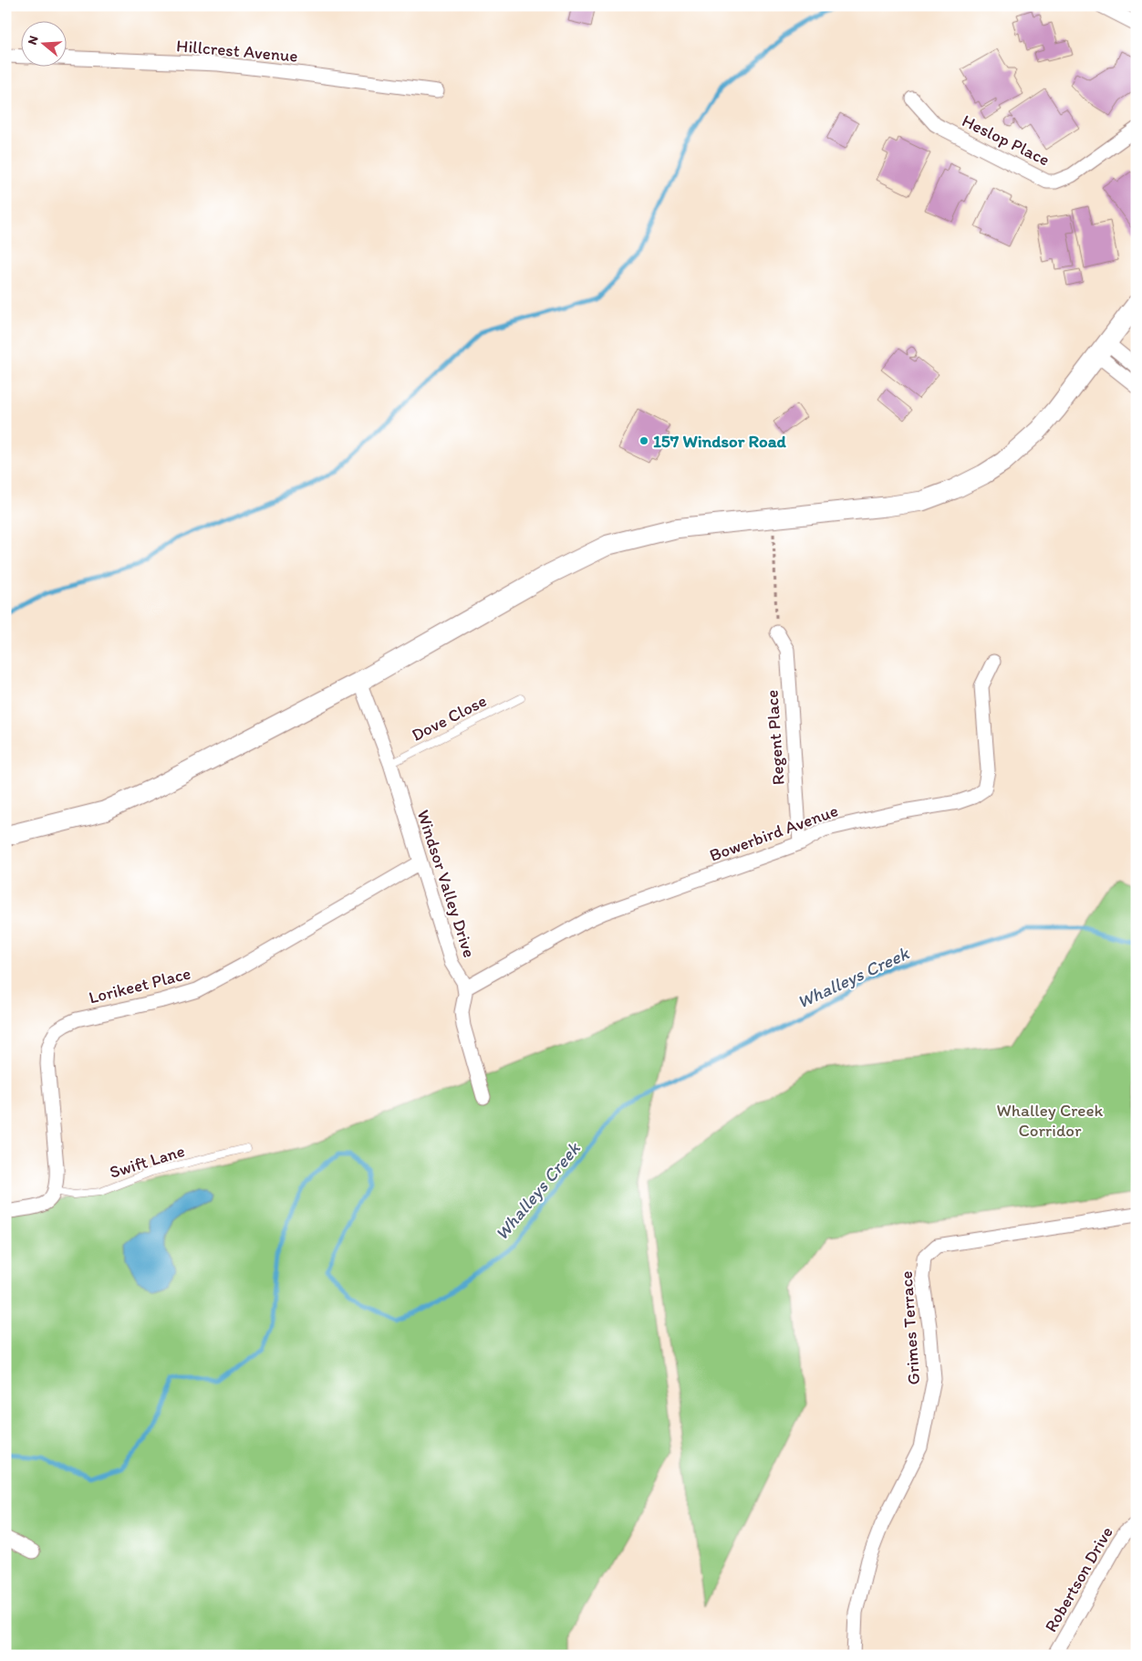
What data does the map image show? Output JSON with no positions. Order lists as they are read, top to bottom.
{
  "streets": {
    "street": [
      "Hillcrest Avenue",
      "Heslop Place",
      "Regent Place",
      "Bowerbird Avenue",
      "Windsor Valley Drive",
      "Lorikeet Place",
      "Grimes Terrace",
      "Robertson Drive"
    ],
    "lane": ["Dove Close", "Swift Lane"]
  },
  "crossings": [
    ["Dove Close", "Windsor Valley Drive"],
    ["Regent Place", "Bowerbird Avenue"],
    ["Bowerbird Avenue", "Windsor Valley Drive"],
    ["Windsor Valley Drive", "Lorikeet Place"],
    ["Lorikeet Place", "Swift Lane"]
  ],
  "water": ["Whalleys Creek"],
  "parks": ["Whalley Creek Corridor"],
  "places": ["157 Windsor Road"],
  "north": "left"
}
